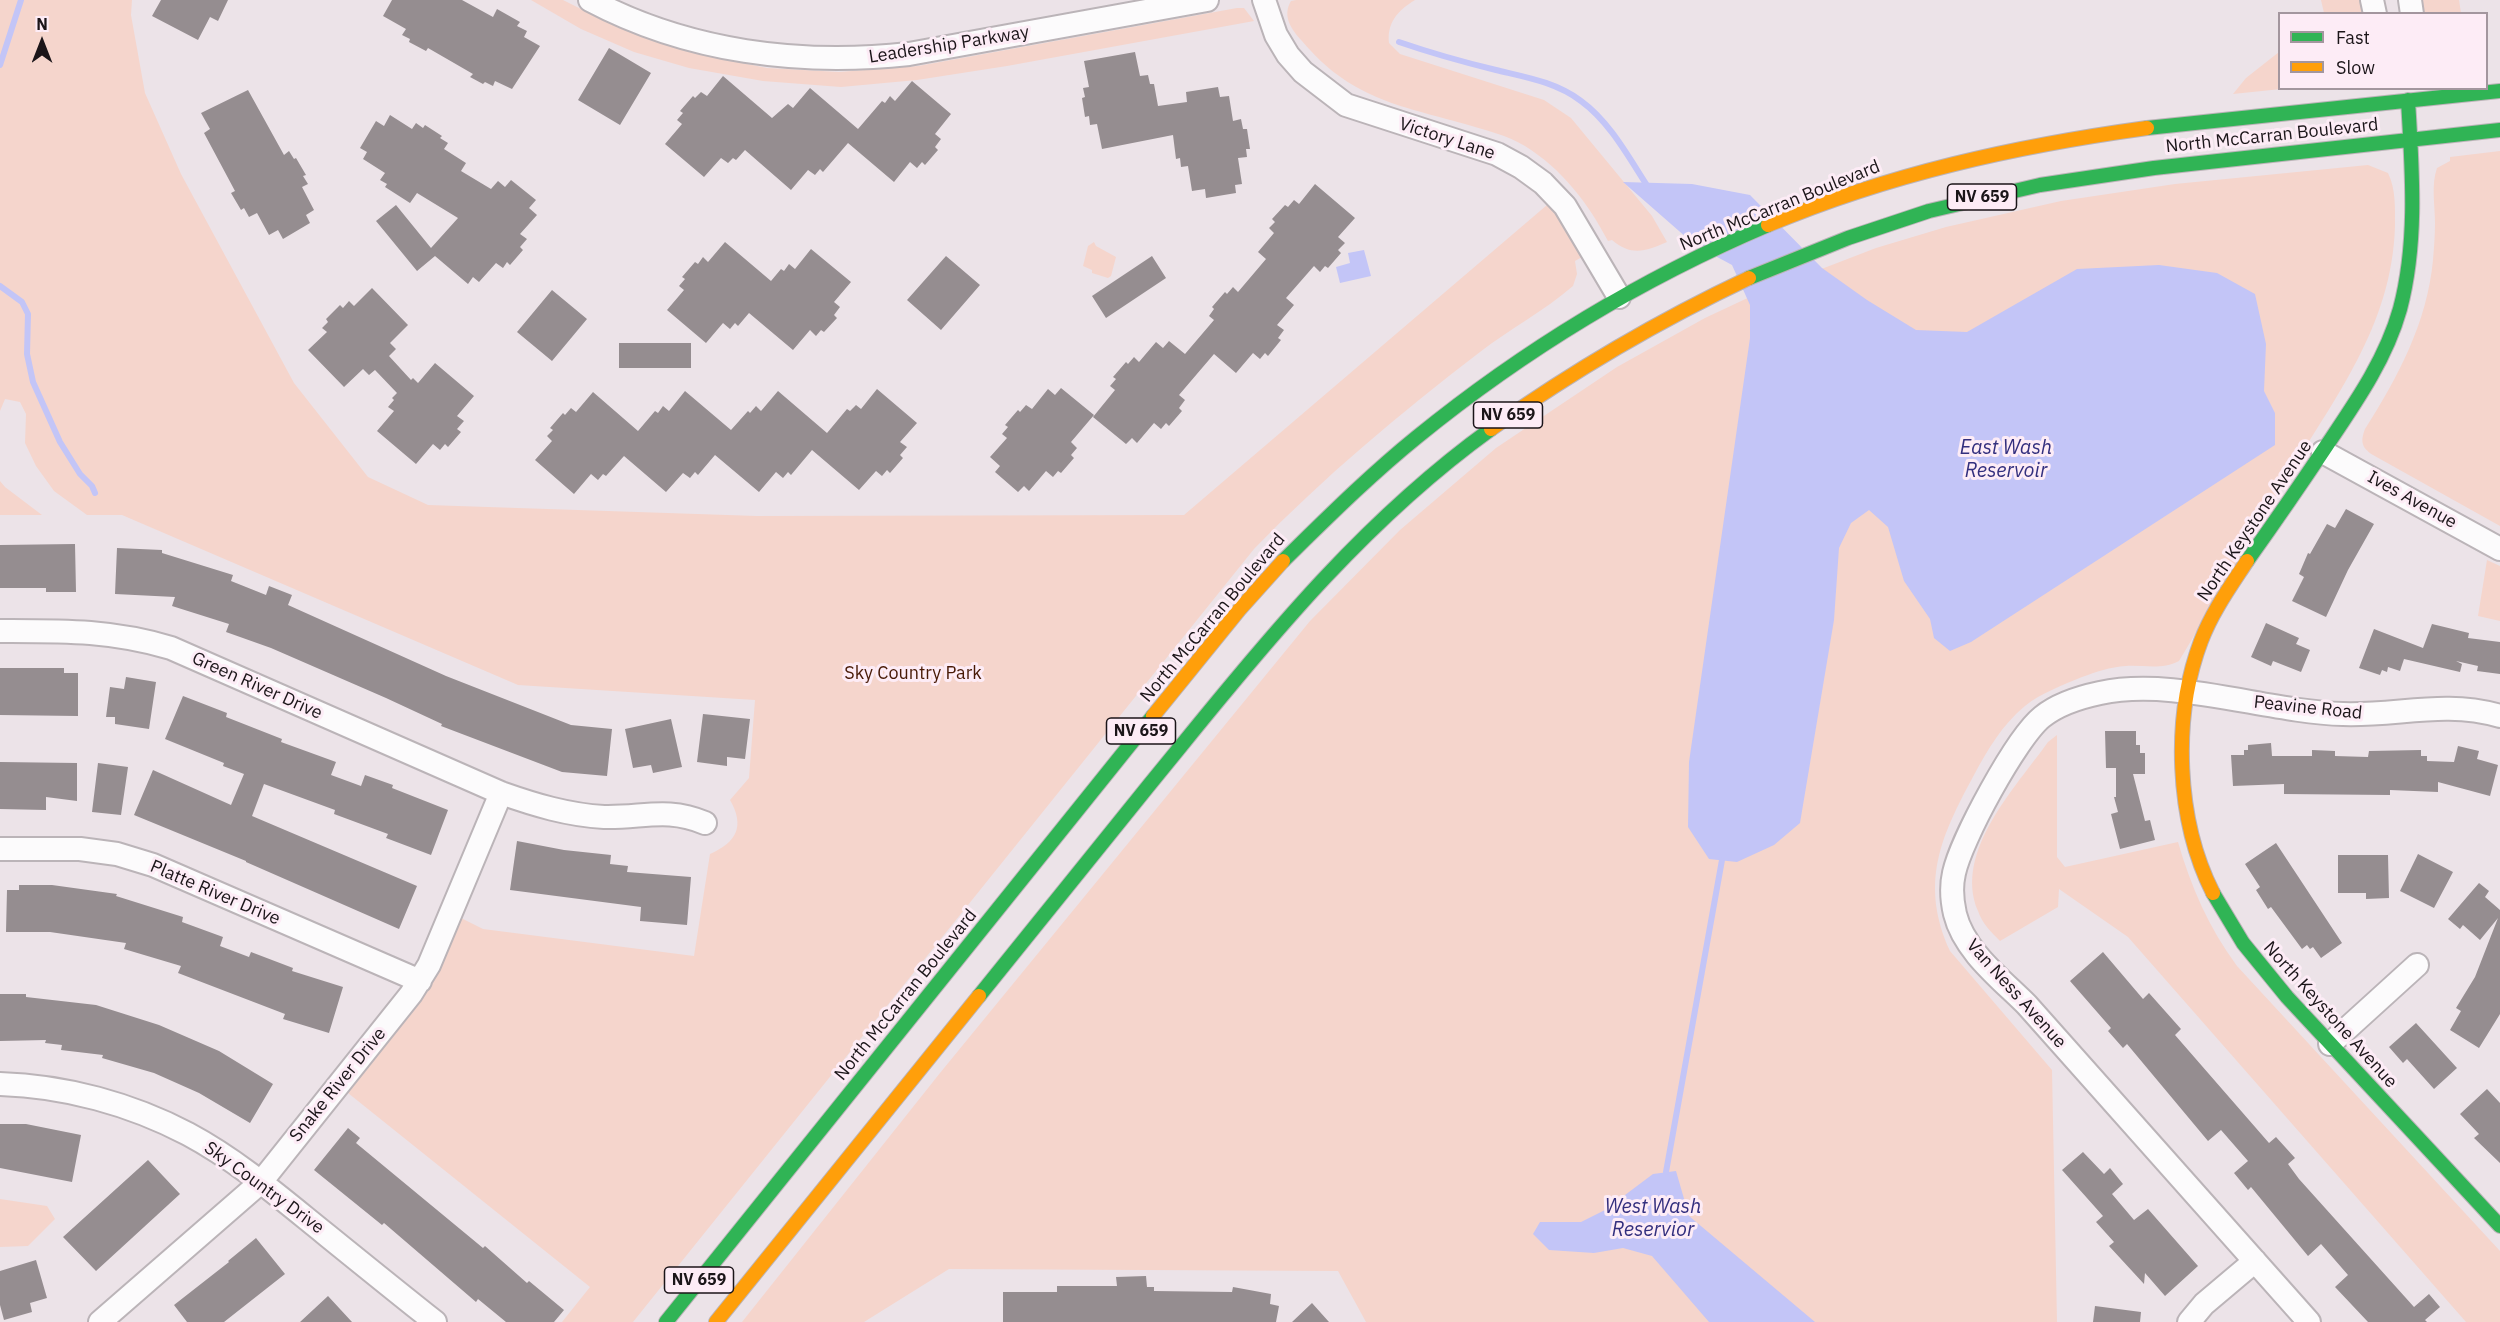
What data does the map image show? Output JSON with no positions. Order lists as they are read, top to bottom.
{
  "streets": {
    "main road": ["North McCarran Boulevard", "NV 659", "North Keystone Avenue"],
    "street": [
      "Leadership Parkway",
      "Victory Lane",
      "Ives Avenue",
      "Green River Drive",
      "Peavine Road",
      "Platte River Drive",
      "Van Ness Avenue",
      "Snake River Drive",
      "Sky Country Drive"
    ]
  },
  "crossings": [
    ["North McCarran Boulevard", "Victory Lane"],
    ["North McCarran Boulevard", "North Keystone Avenue"],
    ["Ives Avenue", "North Keystone Avenue"],
    ["North Keystone Avenue", "Peavine Road"],
    ["North Keystone Avenue", "Van Ness Avenue"],
    ["Green River Drive", "Snake River Drive"],
    ["Peavine Road", "Van Ness Avenue"],
    ["Platte River Drive", "Snake River Drive"],
    ["Snake River Drive", "Sky Country Drive"]
  ],
  "water": ["East Wash Reservoir", "West Wash Reservior"],
  "parks": ["Sky Country Park"],
  "legend": ["Fast", "Slow"],
  "north": "top"
}
